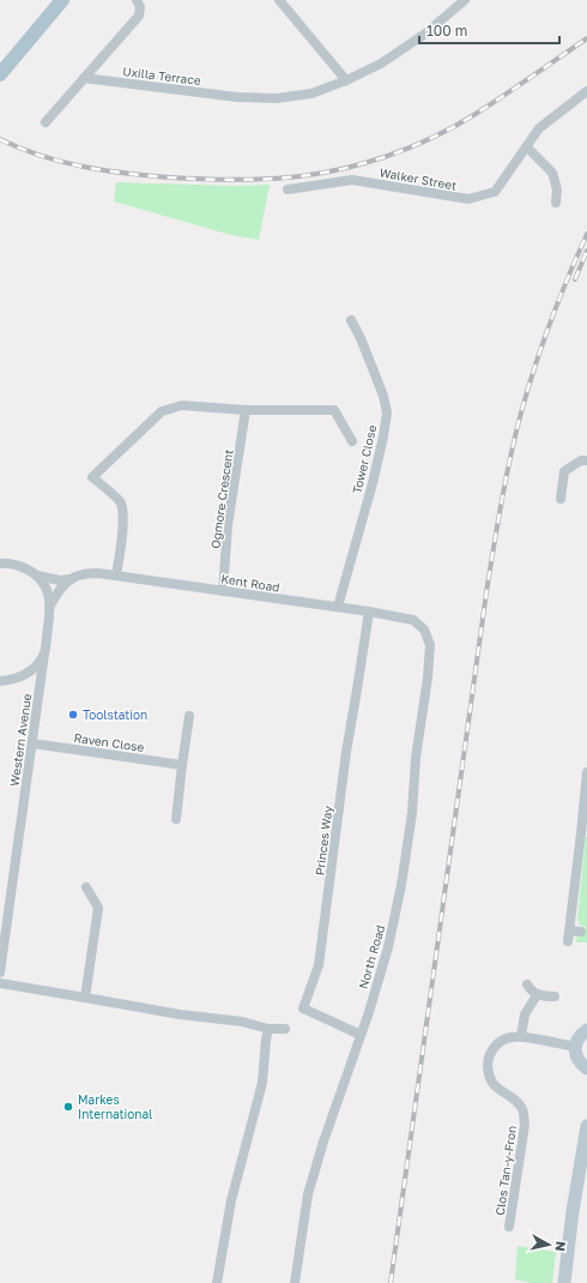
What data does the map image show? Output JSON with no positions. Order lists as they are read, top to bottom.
{
  "streets": {
    "street": [
      "Uxilla Terrace",
      "Walker Street",
      "Tower Close",
      "Ogmore Crescent",
      "Kent Road",
      "Western Avenue",
      "Raven Close",
      "Princes Way",
      "North Road",
      "Clos Tan-y-Fron"
    ]
  },
  "crossings": [
    ["Tower Close", "Kent Road"],
    ["Ogmore Crescent", "Kent Road"],
    ["Kent Road", "Princes Way"],
    ["Kent Road", "North Road"],
    ["Western Avenue", "Raven Close"],
    ["Princes Way", "North Road"]
  ],
  "places": ["Toolstation", "Markes International"],
  "scale_bar": "100 m",
  "north": "right"
}
